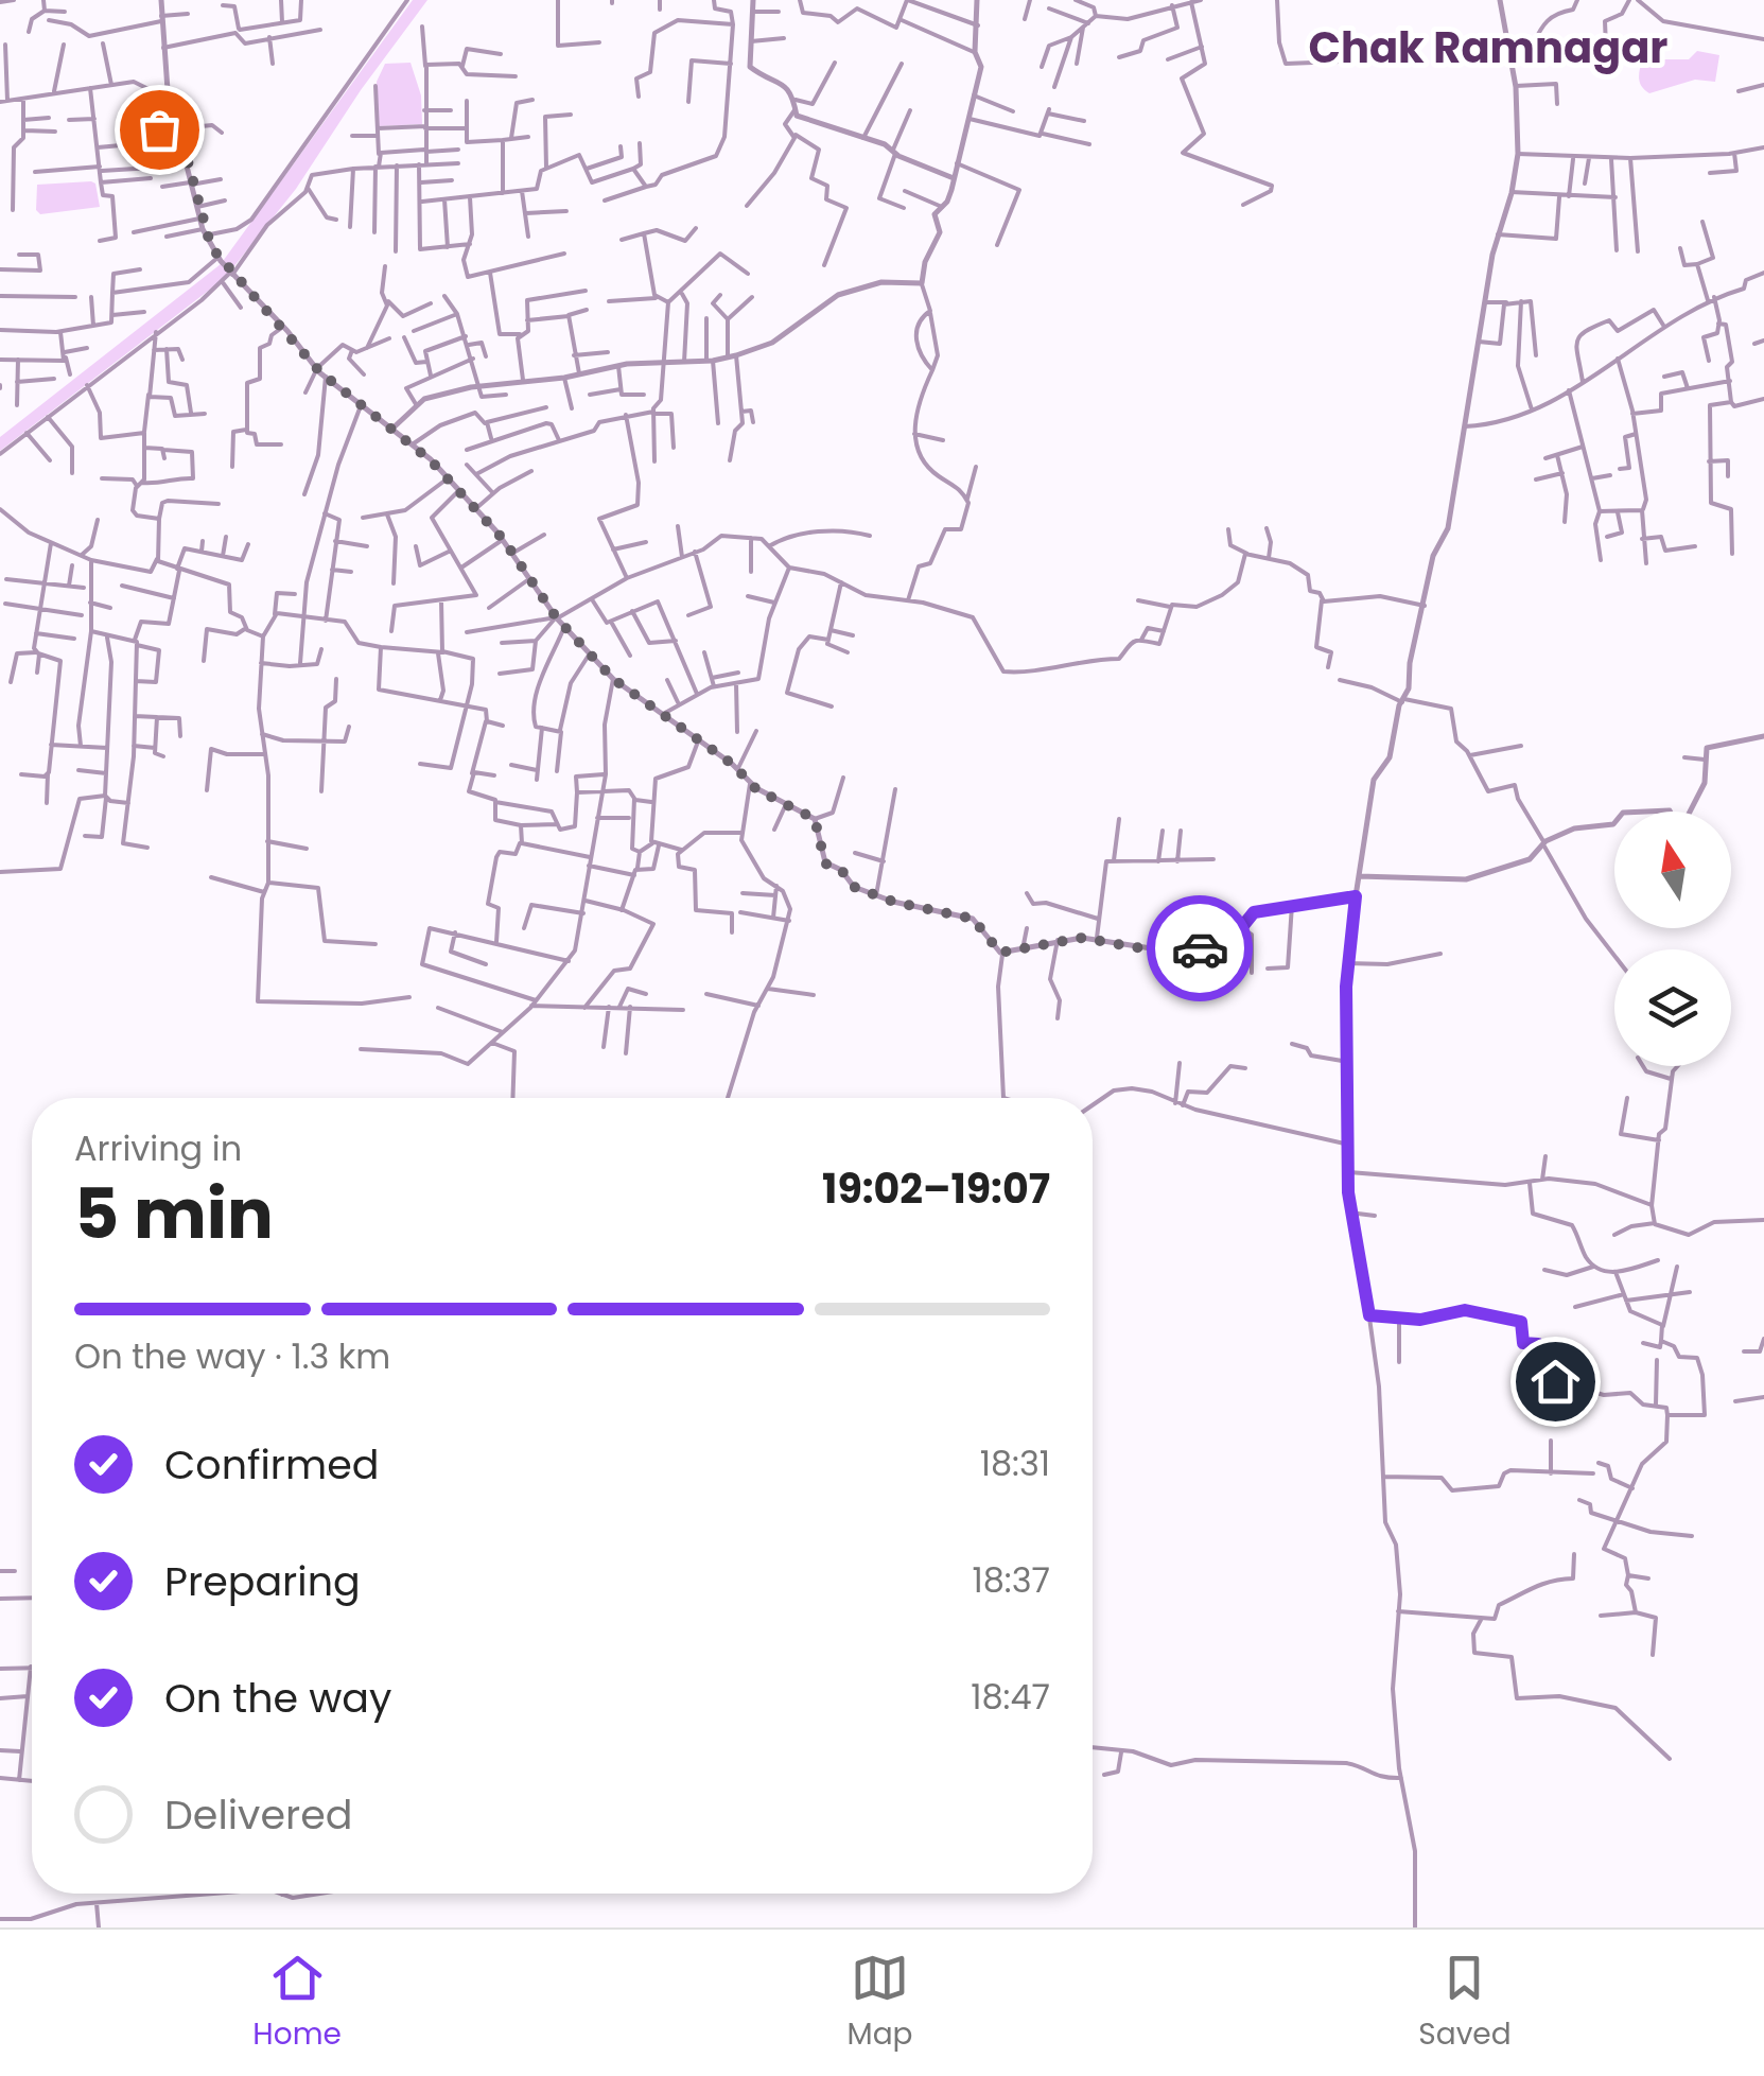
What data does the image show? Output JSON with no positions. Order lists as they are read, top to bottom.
{
  "districts": ["Chak Ramnagar"],
  "north": "top",
  "page": {
    "heading": ["5 min", "Arriving in", "19:02–19:07"],
    "bar": "On the way · 1.3 km",
    "list": [
      ["Confirmed", "18:31"],
      ["Preparing", "18:37"],
      ["On the way", "18:47"],
      "Delivered"
    ],
    "tabs": ["Home", "Map", "Saved"]
  }
}
